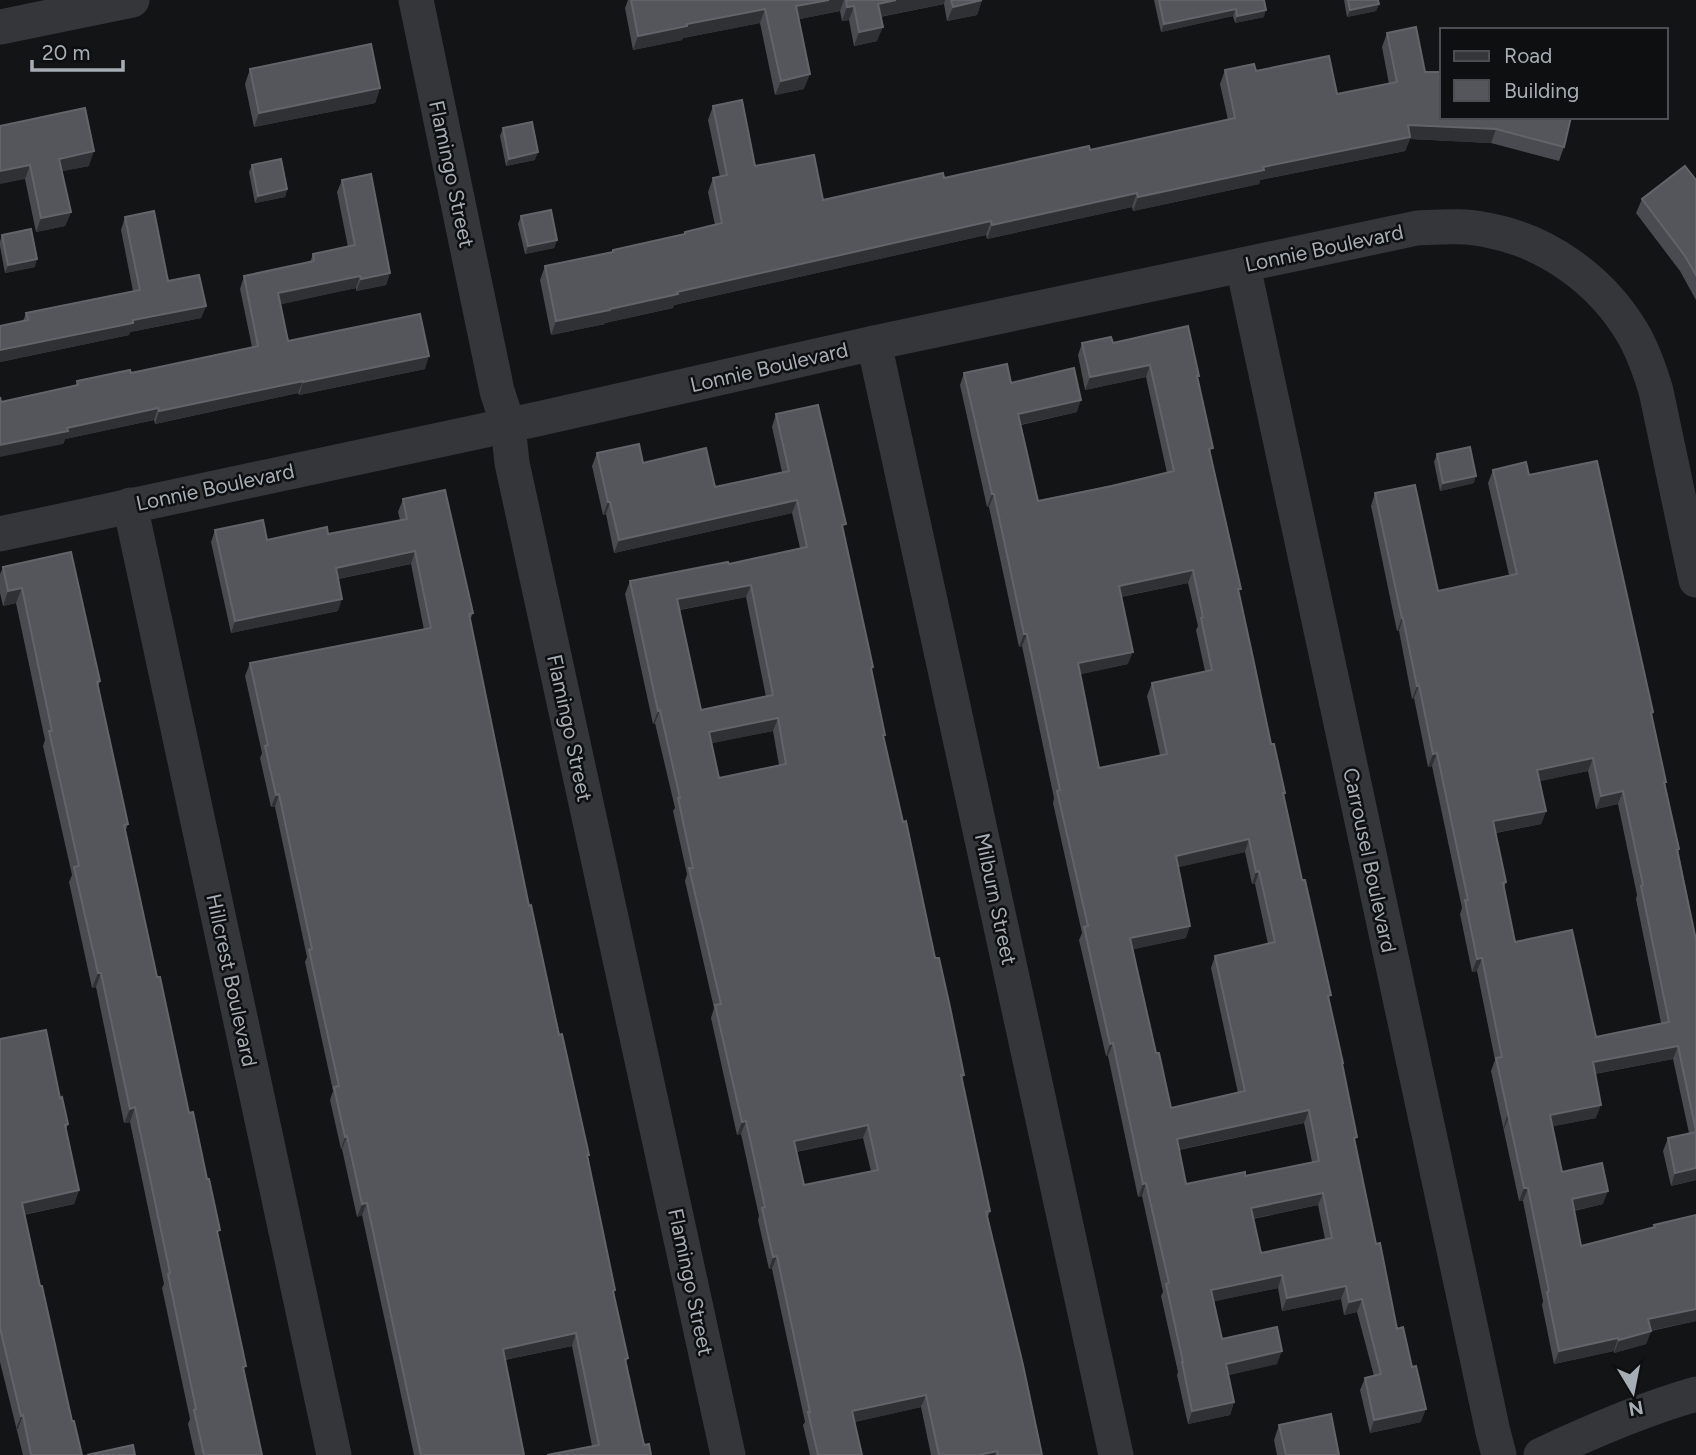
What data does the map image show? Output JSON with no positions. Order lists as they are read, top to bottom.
{
  "streets": {
    "street": [
      "Flamingo Street",
      "Lonnie Boulevard",
      "Carrousel Boulevard",
      "Milburn Street",
      "Hillcrest Boulevard"
    ]
  },
  "crossings": [
    ["Flamingo Street", "Lonnie Boulevard"],
    ["Lonnie Boulevard", "Carrousel Boulevard"],
    ["Lonnie Boulevard", "Milburn Street"],
    ["Lonnie Boulevard", "Hillcrest Boulevard"]
  ],
  "legend": ["Road", "Building"],
  "scale_bar": "20 m",
  "north": "bottom"
}
